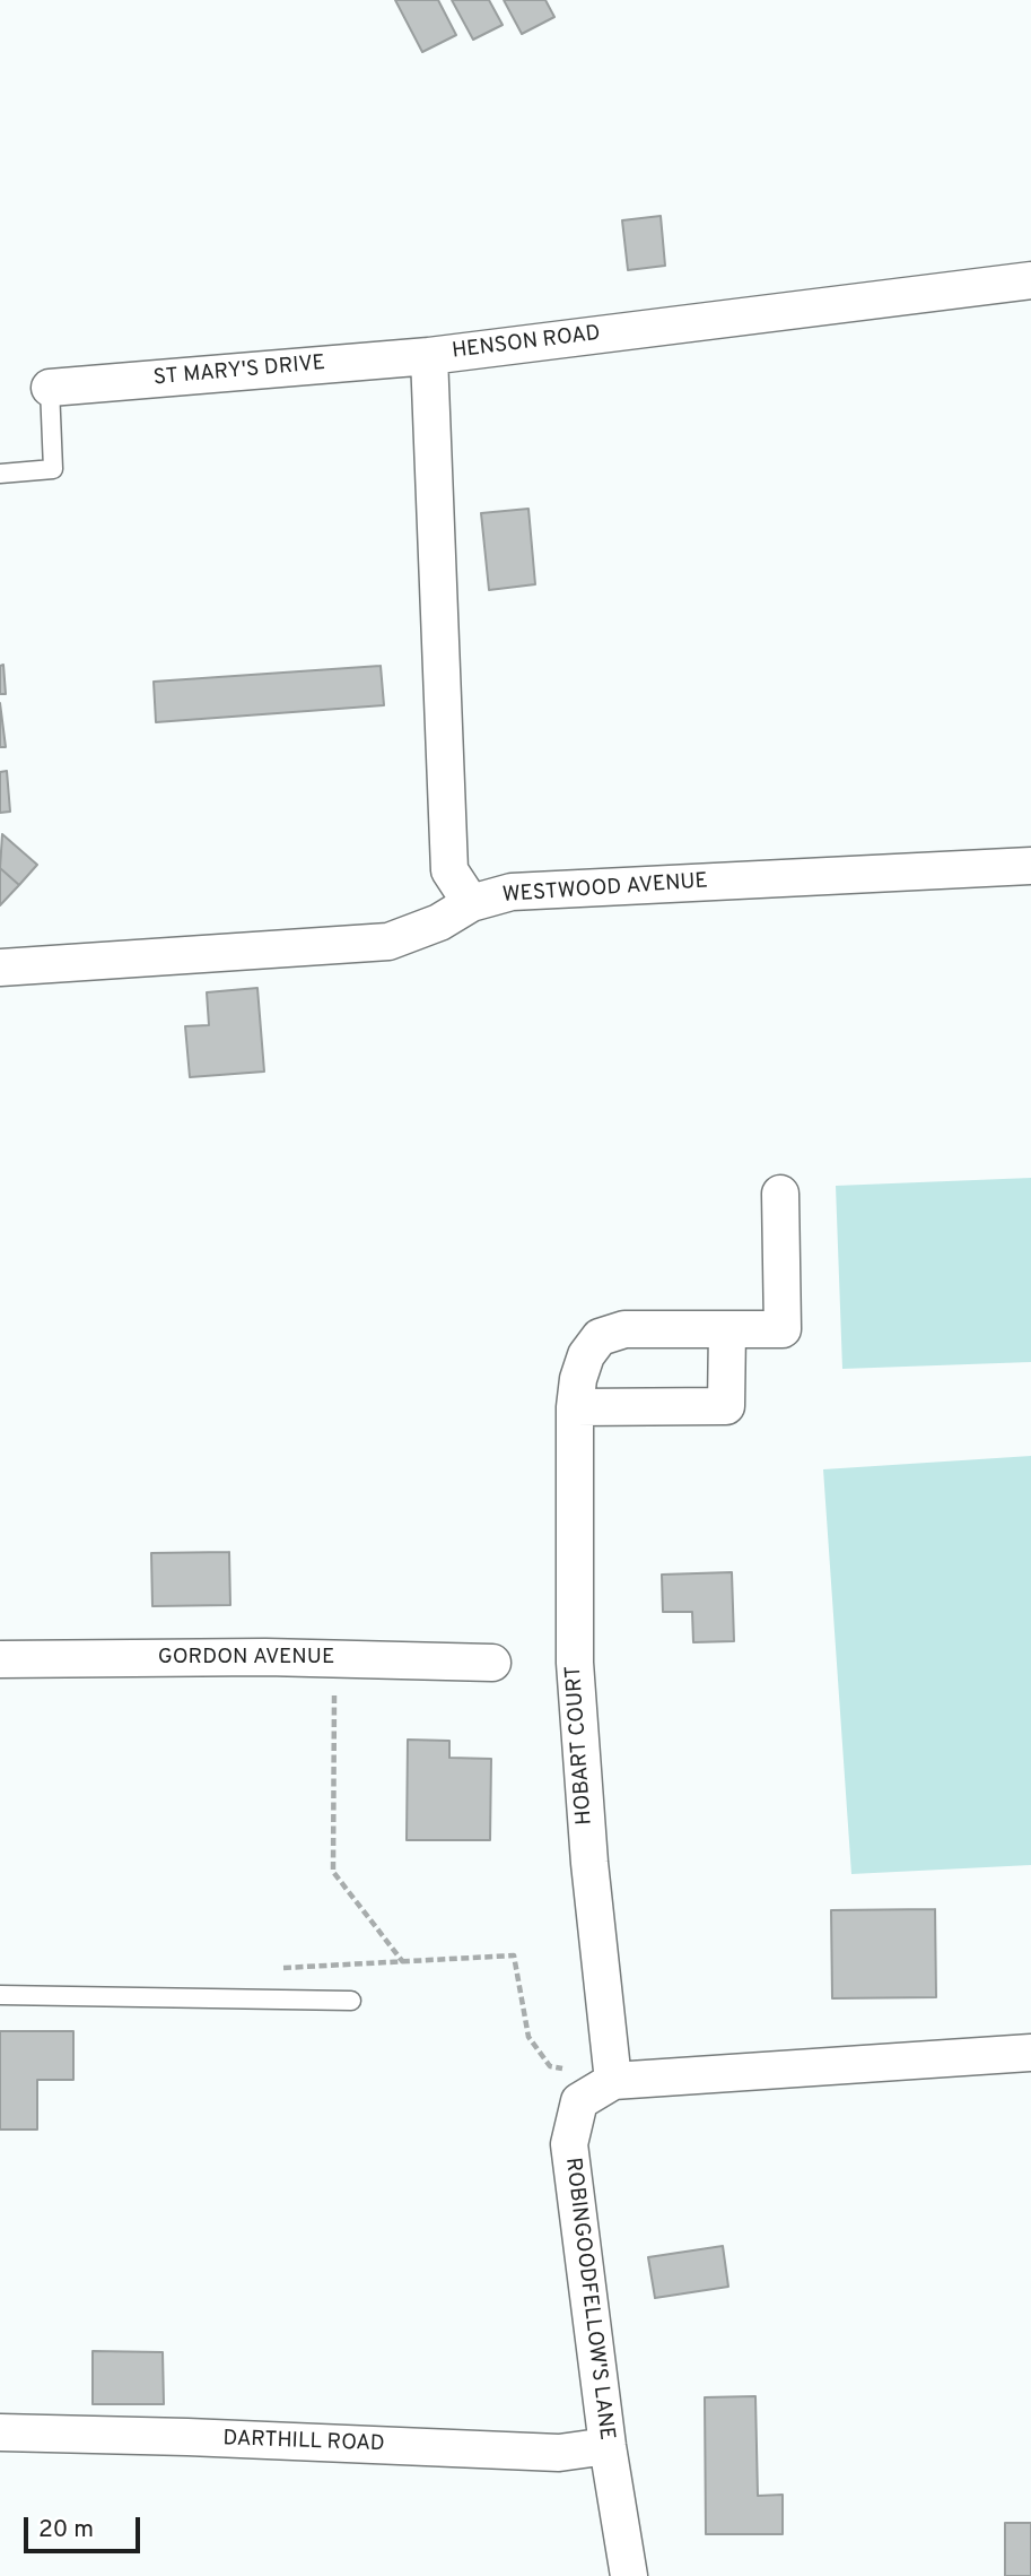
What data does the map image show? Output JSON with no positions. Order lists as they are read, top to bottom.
{
  "streets": {
    "street": [
      "HENSON ROAD",
      "ST MARY'S DRIVE",
      "WESTWOOD AVENUE",
      "GORDON AVENUE",
      "HOBART COURT",
      "ROBINGOODFELLOW'S LANE",
      "DARTHILL ROAD"
    ]
  },
  "crossings": [
    ["HENSON ROAD", "ST MARY'S DRIVE"],
    ["HENSON ROAD", "WESTWOOD AVENUE"],
    ["HOBART COURT", "ROBINGOODFELLOW'S LANE"],
    ["ROBINGOODFELLOW'S LANE", "DARTHILL ROAD"]
  ],
  "scale_bar": "20 m"
}
